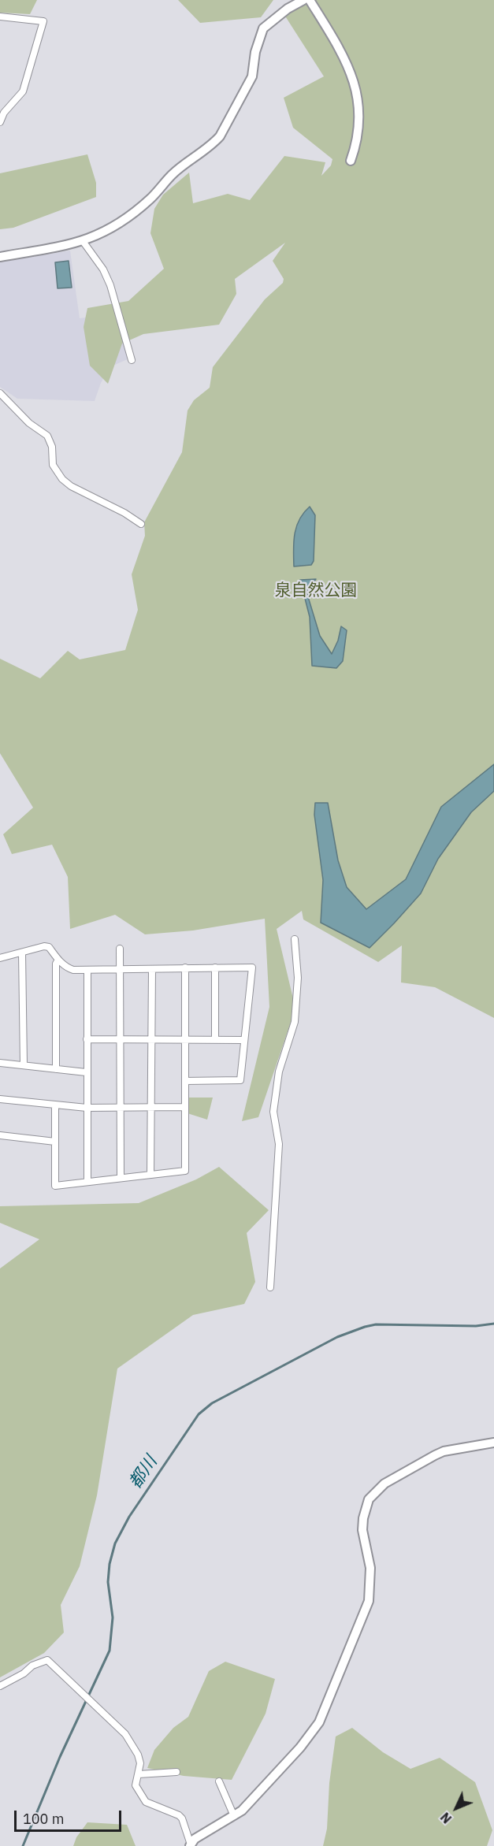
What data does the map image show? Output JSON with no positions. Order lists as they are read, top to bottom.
{
  "water": ["都川"],
  "parks": ["泉自然公園"],
  "scale_bar": "100 m",
  "north": "bottom left"
}
